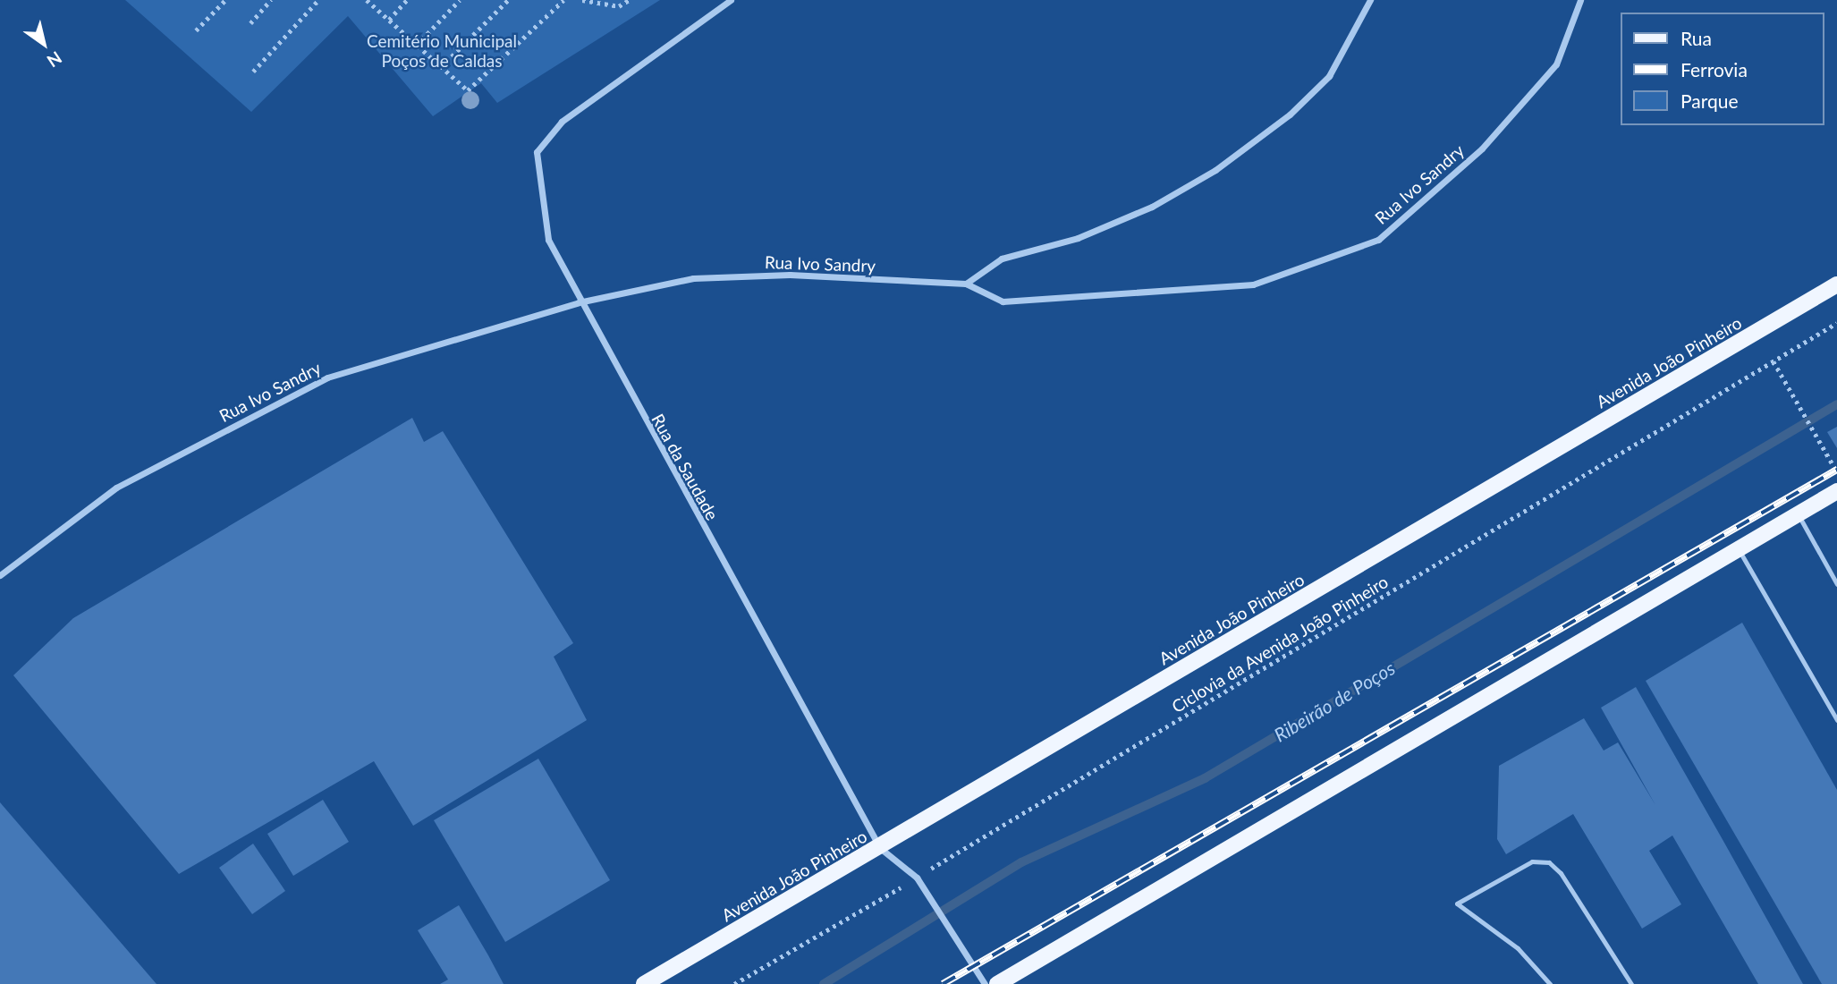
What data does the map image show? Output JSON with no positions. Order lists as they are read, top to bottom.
{
  "streets": {
    "main road": ["Avenida João Pinheiro"],
    "street": ["Rua Ivo Sandry", "Rua da Saudade"],
    "path": ["Ciclovia da Avenida João Pinheiro"]
  },
  "crossings": [
    ["Rua Ivo Sandry", "Rua da Saudade"],
    ["Avenida João Pinheiro", "Rua da Saudade"],
    ["Rua da Saudade", "Ciclovia da Avenida João Pinheiro"]
  ],
  "water": ["Ribeirão de Poços"],
  "parks": ["Cemitério Municipal Poços de Caldas"],
  "legend": ["Rua", "Ferrovia", "Parque"],
  "north": "bottom right"
}
